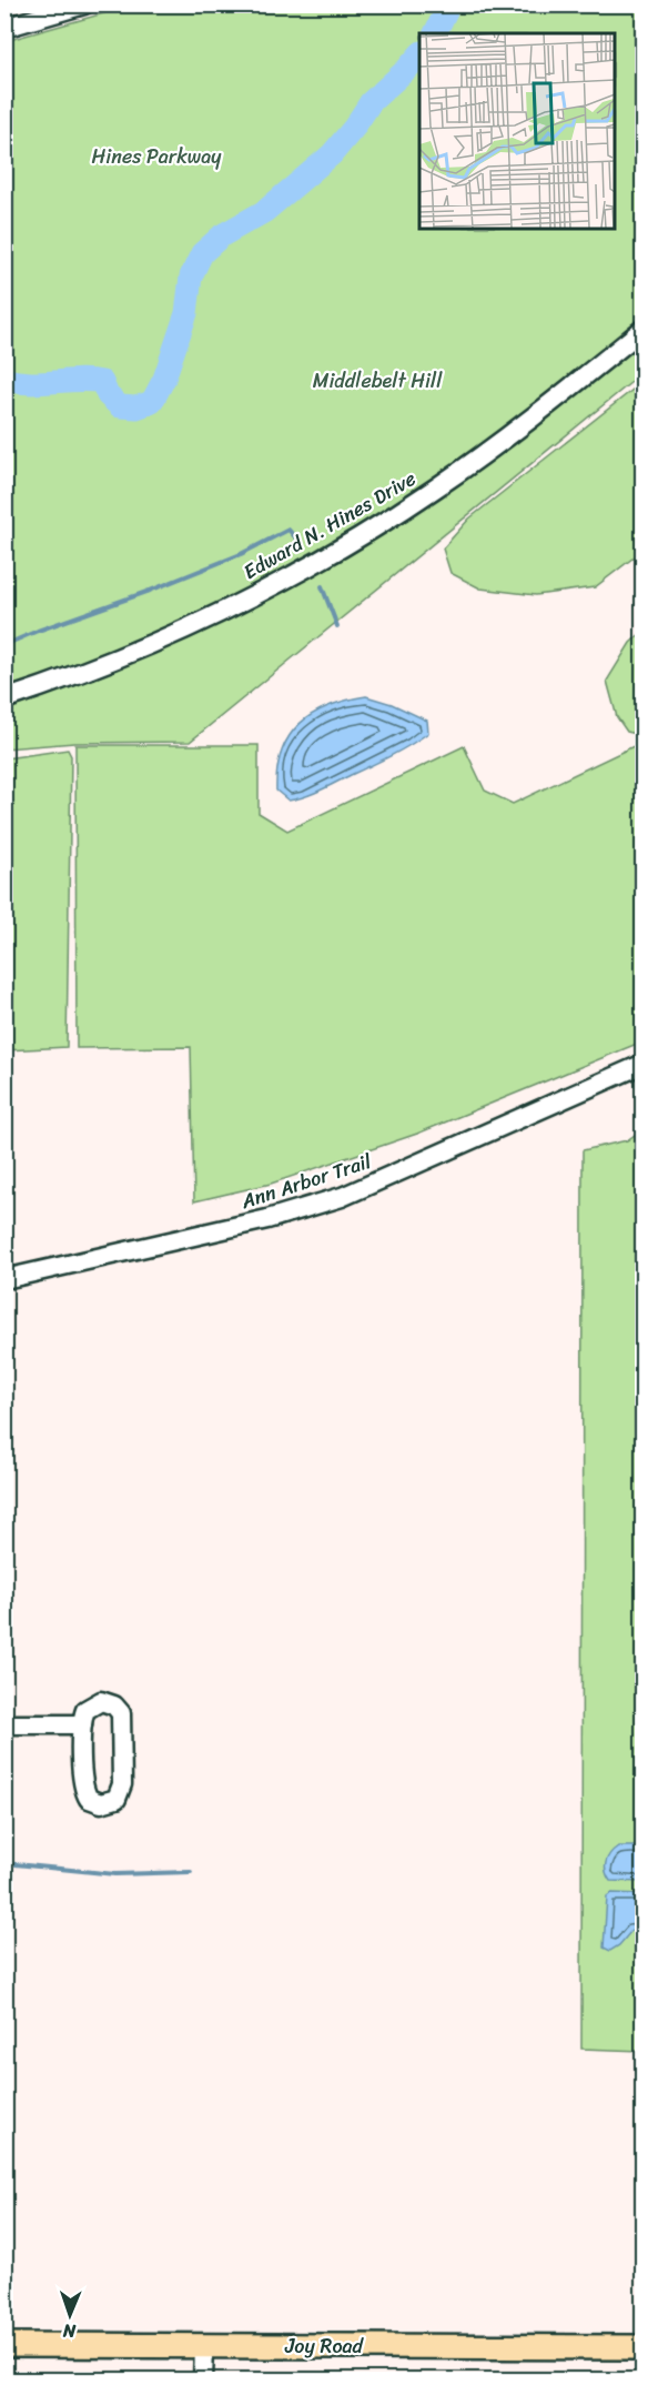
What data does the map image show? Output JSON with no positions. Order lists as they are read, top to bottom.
{
  "streets": {
    "main road": ["Joy Road"],
    "street": ["Edward N. Hines Drive", "Ann Arbor Trail"]
  },
  "parks": ["Hines Parkway", "Middlebelt Hill"],
  "north": "bottom"
}
